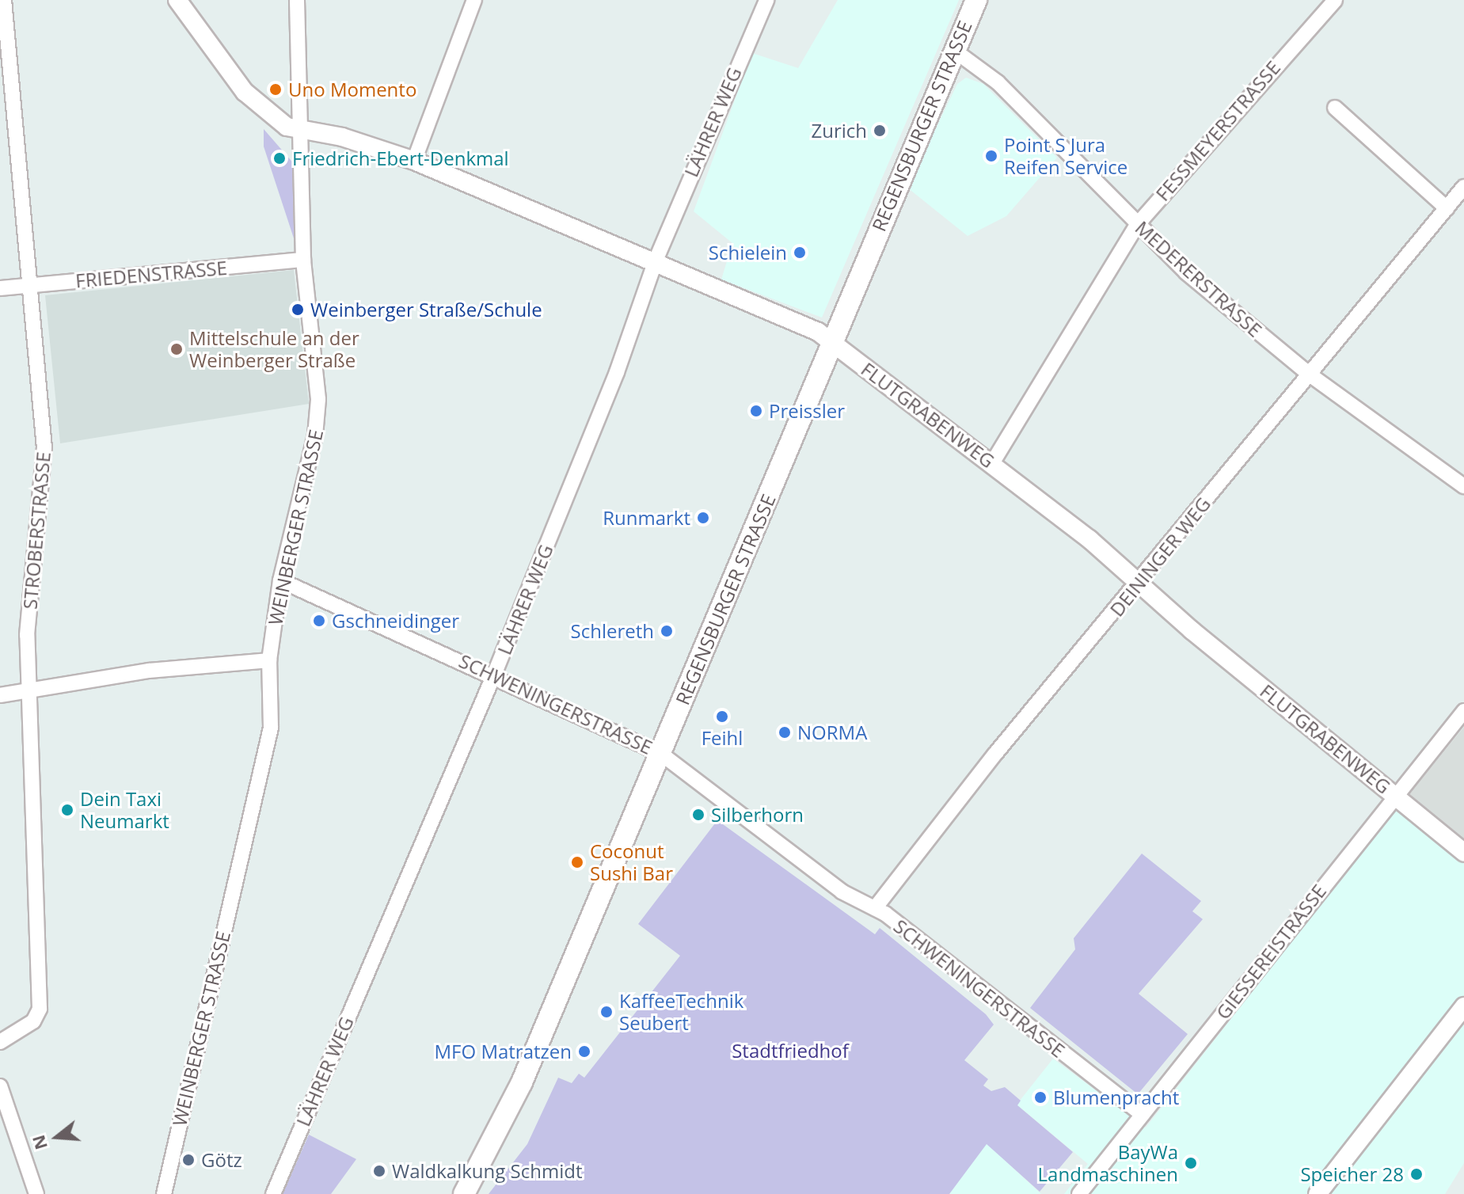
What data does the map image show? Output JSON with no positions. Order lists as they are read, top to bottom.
{
  "streets": {
    "main road": ["REGENSBURGER STRASSE"],
    "street": [
      "LÄHRER WEG",
      "FESSMEYERSTRASSE",
      "FRIEDENSTRASSE",
      "MEDERERSTRASSE",
      "FLUTGRABENWEG",
      "WEINBERGER STRASSE",
      "STROBERSTRASSE",
      "DEININGER WEG",
      "SCHWENINGERSTRASSE",
      "GIESSEREISTRASSE"
    ]
  },
  "crossings": [
    ["LÄHRER WEG", "FLUTGRABENWEG"],
    ["LÄHRER WEG", "SCHWENINGERSTRASSE"],
    ["REGENSBURGER STRASSE", "MEDERERSTRASSE"],
    ["REGENSBURGER STRASSE", "FLUTGRABENWEG"],
    ["REGENSBURGER STRASSE", "SCHWENINGERSTRASSE"],
    ["FESSMEYERSTRASSE", "MEDERERSTRASSE"],
    ["FESSMEYERSTRASSE", "FLUTGRABENWEG"],
    ["FRIEDENSTRASSE", "WEINBERGER STRASSE"],
    ["FRIEDENSTRASSE", "STROBERSTRASSE"],
    ["MEDERERSTRASSE", "DEININGER WEG"],
    ["FLUTGRABENWEG", "WEINBERGER STRASSE"],
    ["FLUTGRABENWEG", "DEININGER WEG"],
    ["FLUTGRABENWEG", "GIESSEREISTRASSE"],
    ["WEINBERGER STRASSE", "SCHWENINGERSTRASSE"],
    ["DEININGER WEG", "SCHWENINGERSTRASSE"],
    ["SCHWENINGERSTRASSE", "GIESSEREISTRASSE"]
  ],
  "parks": ["Stadtfriedhof"],
  "places": [
    "Uno Momento",
    "Zurich",
    "Point S Jura Reifen Service",
    "Friedrich-Ebert-Denkmal",
    "Schielein",
    "Weinberger Straße/Schule",
    "Mittelschule an der Weinberger Straße",
    "Preissler",
    "Runmarkt",
    "Gschneidinger",
    "Schlereth",
    "Feihl",
    "NORMA",
    "Dein Taxi Neumarkt",
    "Silberhorn",
    "Coconut Sushi Bar",
    "KaffeeTechnik Seubert",
    "MFO Matratzen",
    "Blumenpracht",
    "Götz",
    "BayWa Landmaschinen",
    "Waldkalkung Schmidt",
    "Speicher 28"
  ],
  "north": "left"
}
